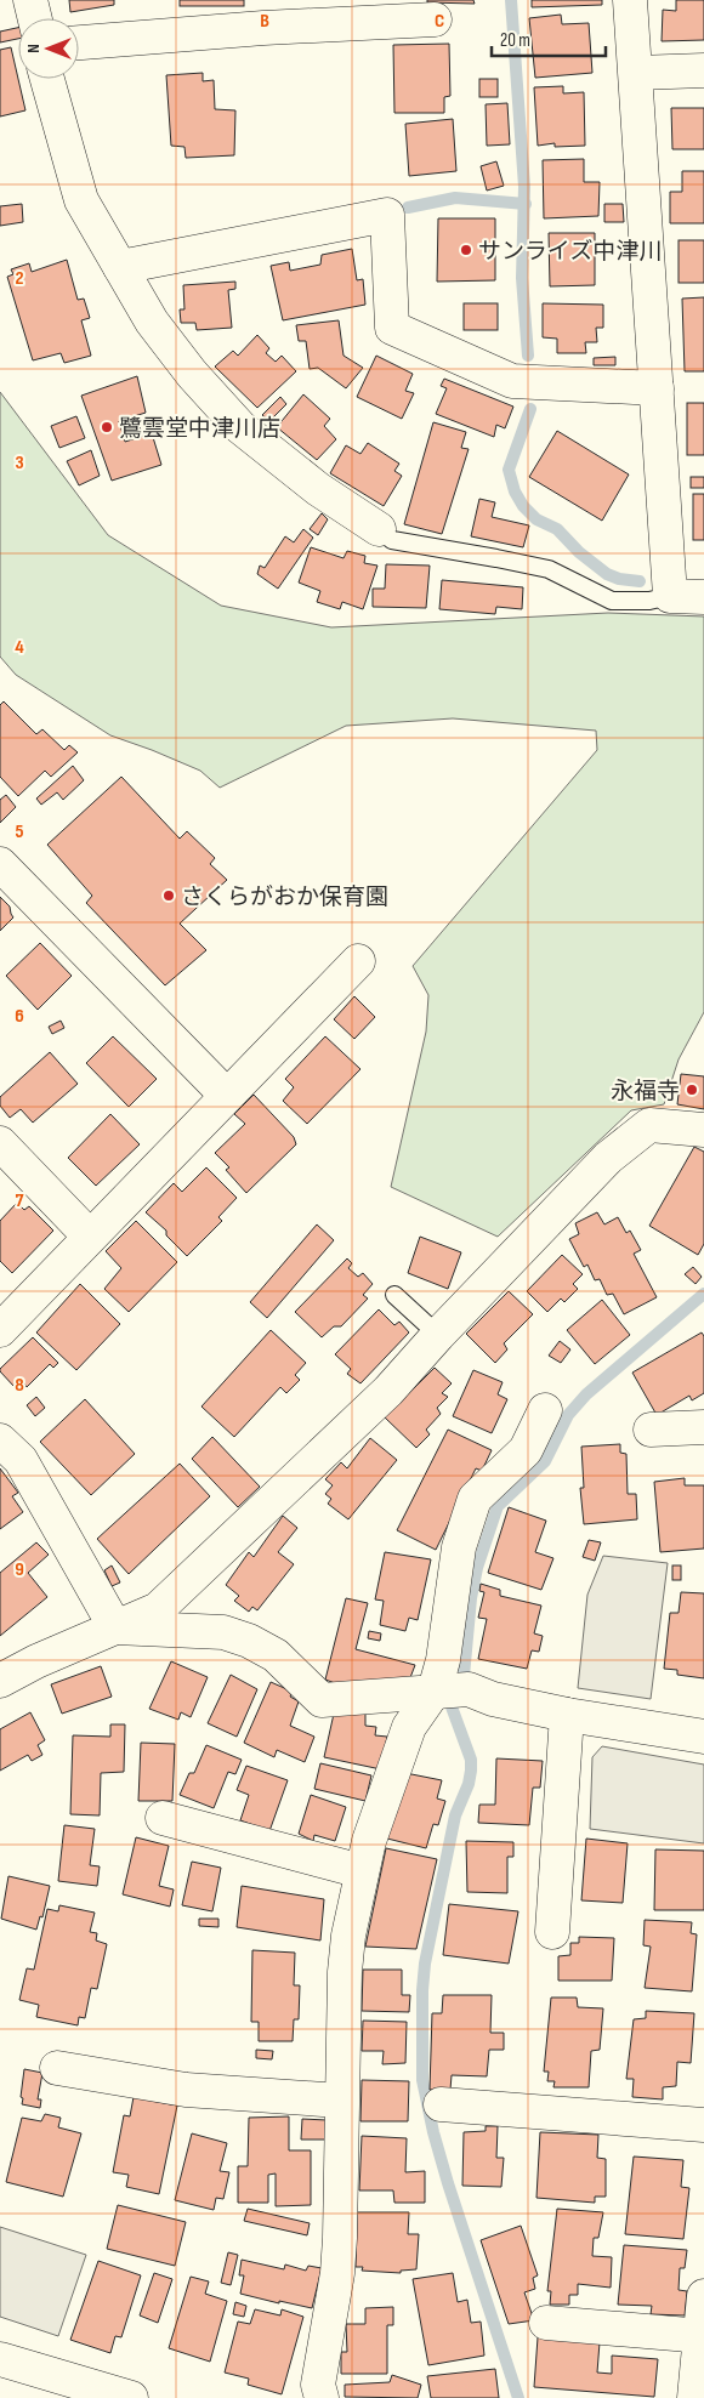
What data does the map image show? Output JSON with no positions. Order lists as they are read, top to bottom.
{
  "places": [
    "サンライズ中津川",
    "鷺雲堂中津川店",
    "さくらがおか保育園",
    "永福寺"
  ],
  "scale_bar": "20 m",
  "north": "left",
  "grid": {
    "columns": ["B", "C"],
    "rows": [
      "2",
      "3",
      "4",
      "5",
      "6",
      "7",
      "8",
      "9"
    ]
  }
}
